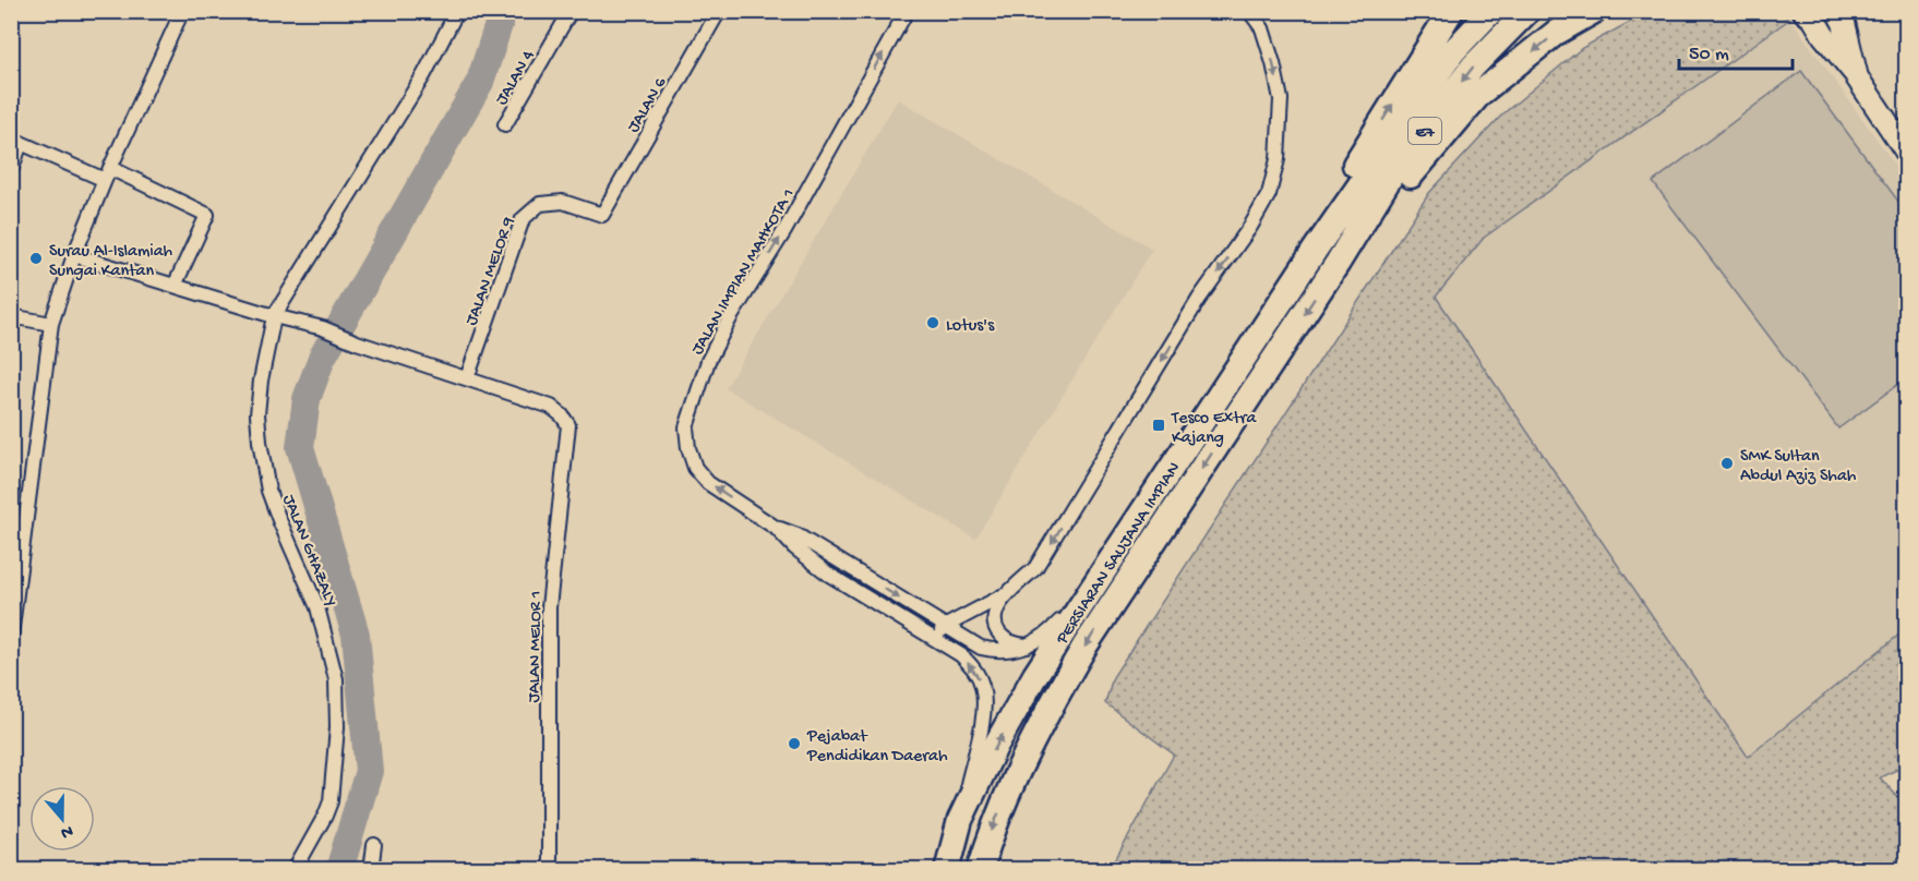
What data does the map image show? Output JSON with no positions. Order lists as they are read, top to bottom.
{
  "streets": {
    "highway": ["E7", "PERSIARAN SAUJANA IMPIAN"],
    "street": [
      "JALAN 4",
      "JALAN 6",
      "JALAN MELOR 9",
      "JALAN IMPIAN MAHKOTA 1",
      "JALAN GHAZALY",
      "JALAN MELOR 1"
    ]
  },
  "crossings": [
    ["JALAN 6", "JALAN MELOR 9"],
    ["E7", "PERSIARAN SAUJANA IMPIAN"],
    ["JALAN MELOR 9", "JALAN MELOR 1"]
  ],
  "one_way": ["JALAN IMPIAN MAHKOTA 1"],
  "places": {
    "other": [
      "Surau Al-Islamiah Sungai Kantan",
      "Lotus's",
      "SMK Sultan Abdul Aziz Shah",
      "Pejabat Pendidikan Daerah"
    ],
    "transit": ["Tesco Extra Kajang"]
  },
  "scale_bar": "50 m",
  "north": "bottom"
}
